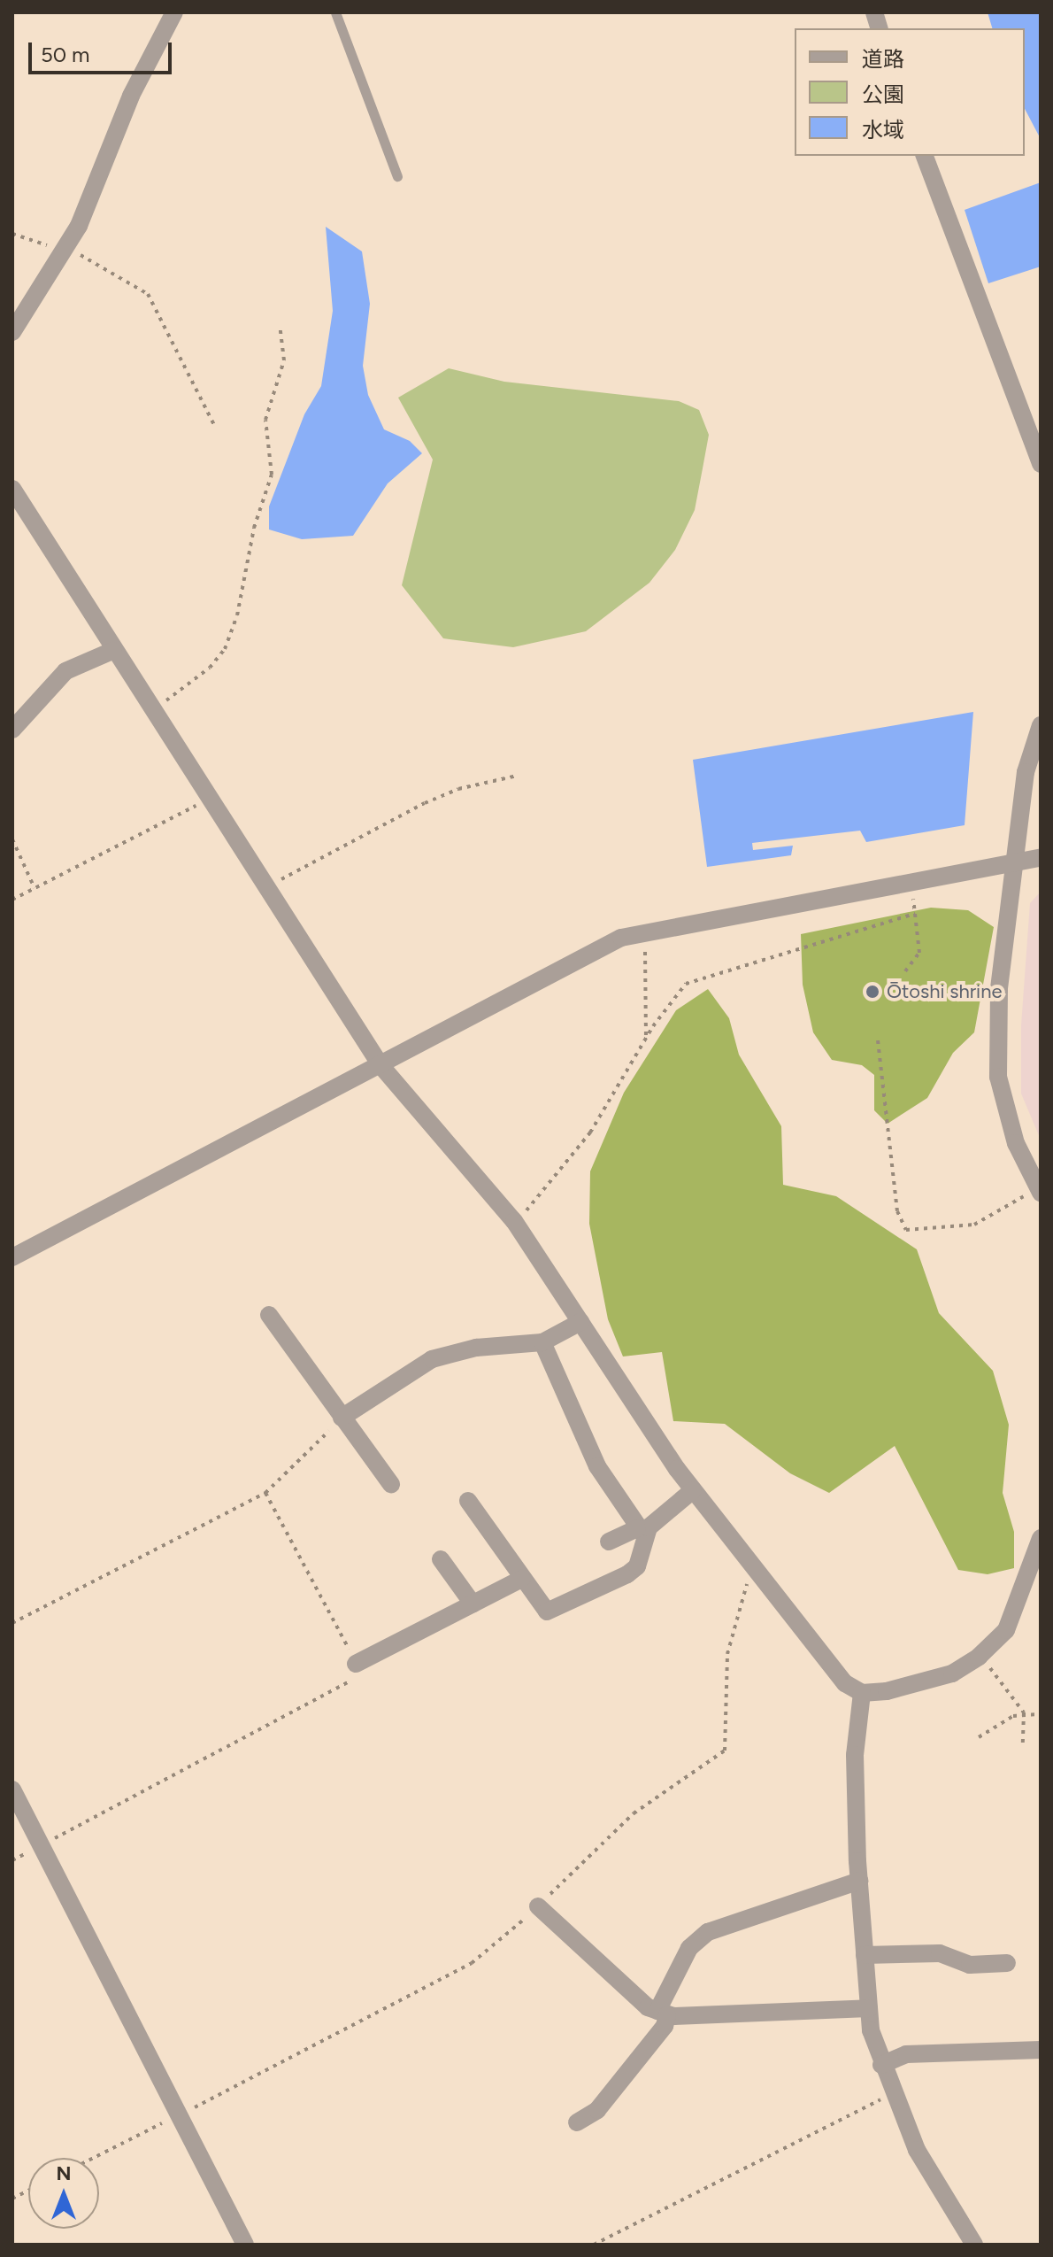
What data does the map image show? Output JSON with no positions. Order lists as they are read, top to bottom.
{
  "places": ["Ōtoshi shrine"],
  "legend": ["道路", "公園", "水域"],
  "scale_bar": "50 m",
  "north": "top"
}
